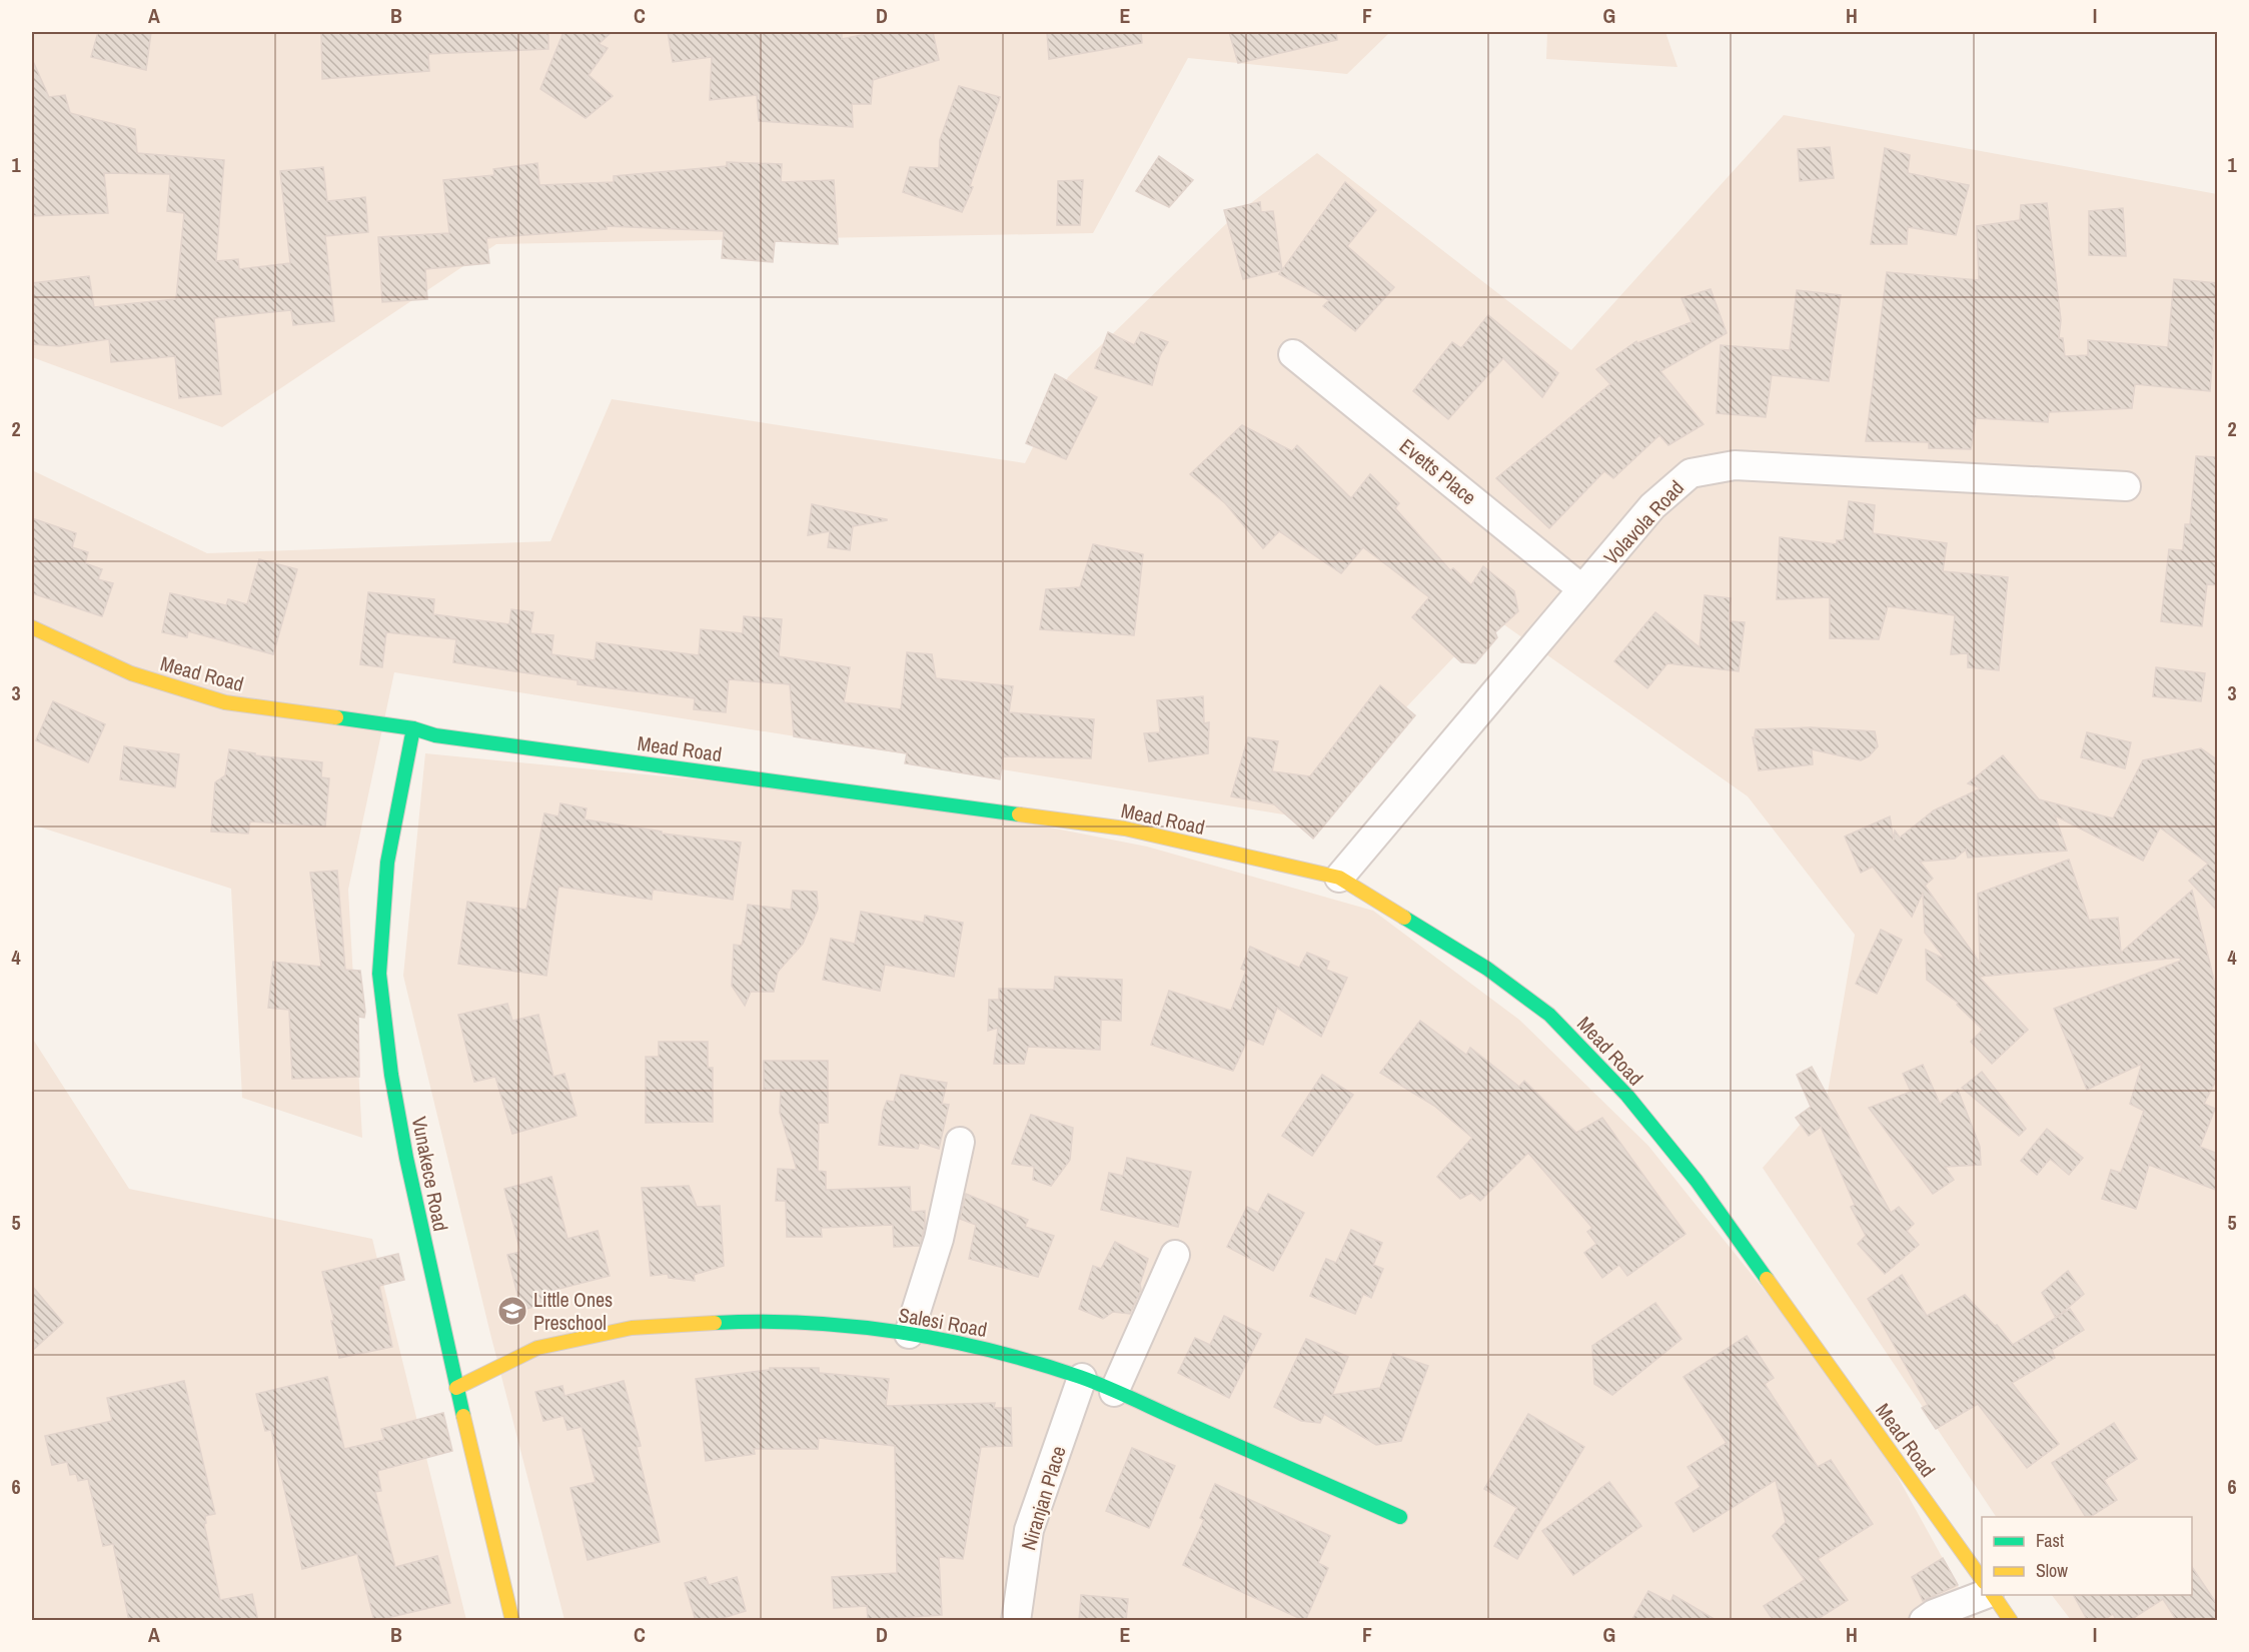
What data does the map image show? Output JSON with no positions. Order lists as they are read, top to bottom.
{
  "streets": {
    "main road": ["Mead Road", "Vunakece Road", "Salesi Road"],
    "street": ["Evetts Place", "Volavola Road", "Niranjan Place"]
  },
  "crossings": [
    ["Evetts Place", "Volavola Road"],
    ["Volavola Road", "Mead Road"],
    ["Mead Road", "Vunakece Road"],
    ["Vunakece Road", "Salesi Road"],
    ["Salesi Road", "Niranjan Place"]
  ],
  "places": {
    "school or university": ["Little Ones Preschool"]
  },
  "legend": ["Fast", "Slow"],
  "grid": {
    "columns": [
      "A",
      "B",
      "C",
      "D",
      "E",
      "F",
      "G",
      "H",
      "I"
    ],
    "rows": [
      "1",
      "2",
      "3",
      "4",
      "5",
      "6"
    ]
  }
}
